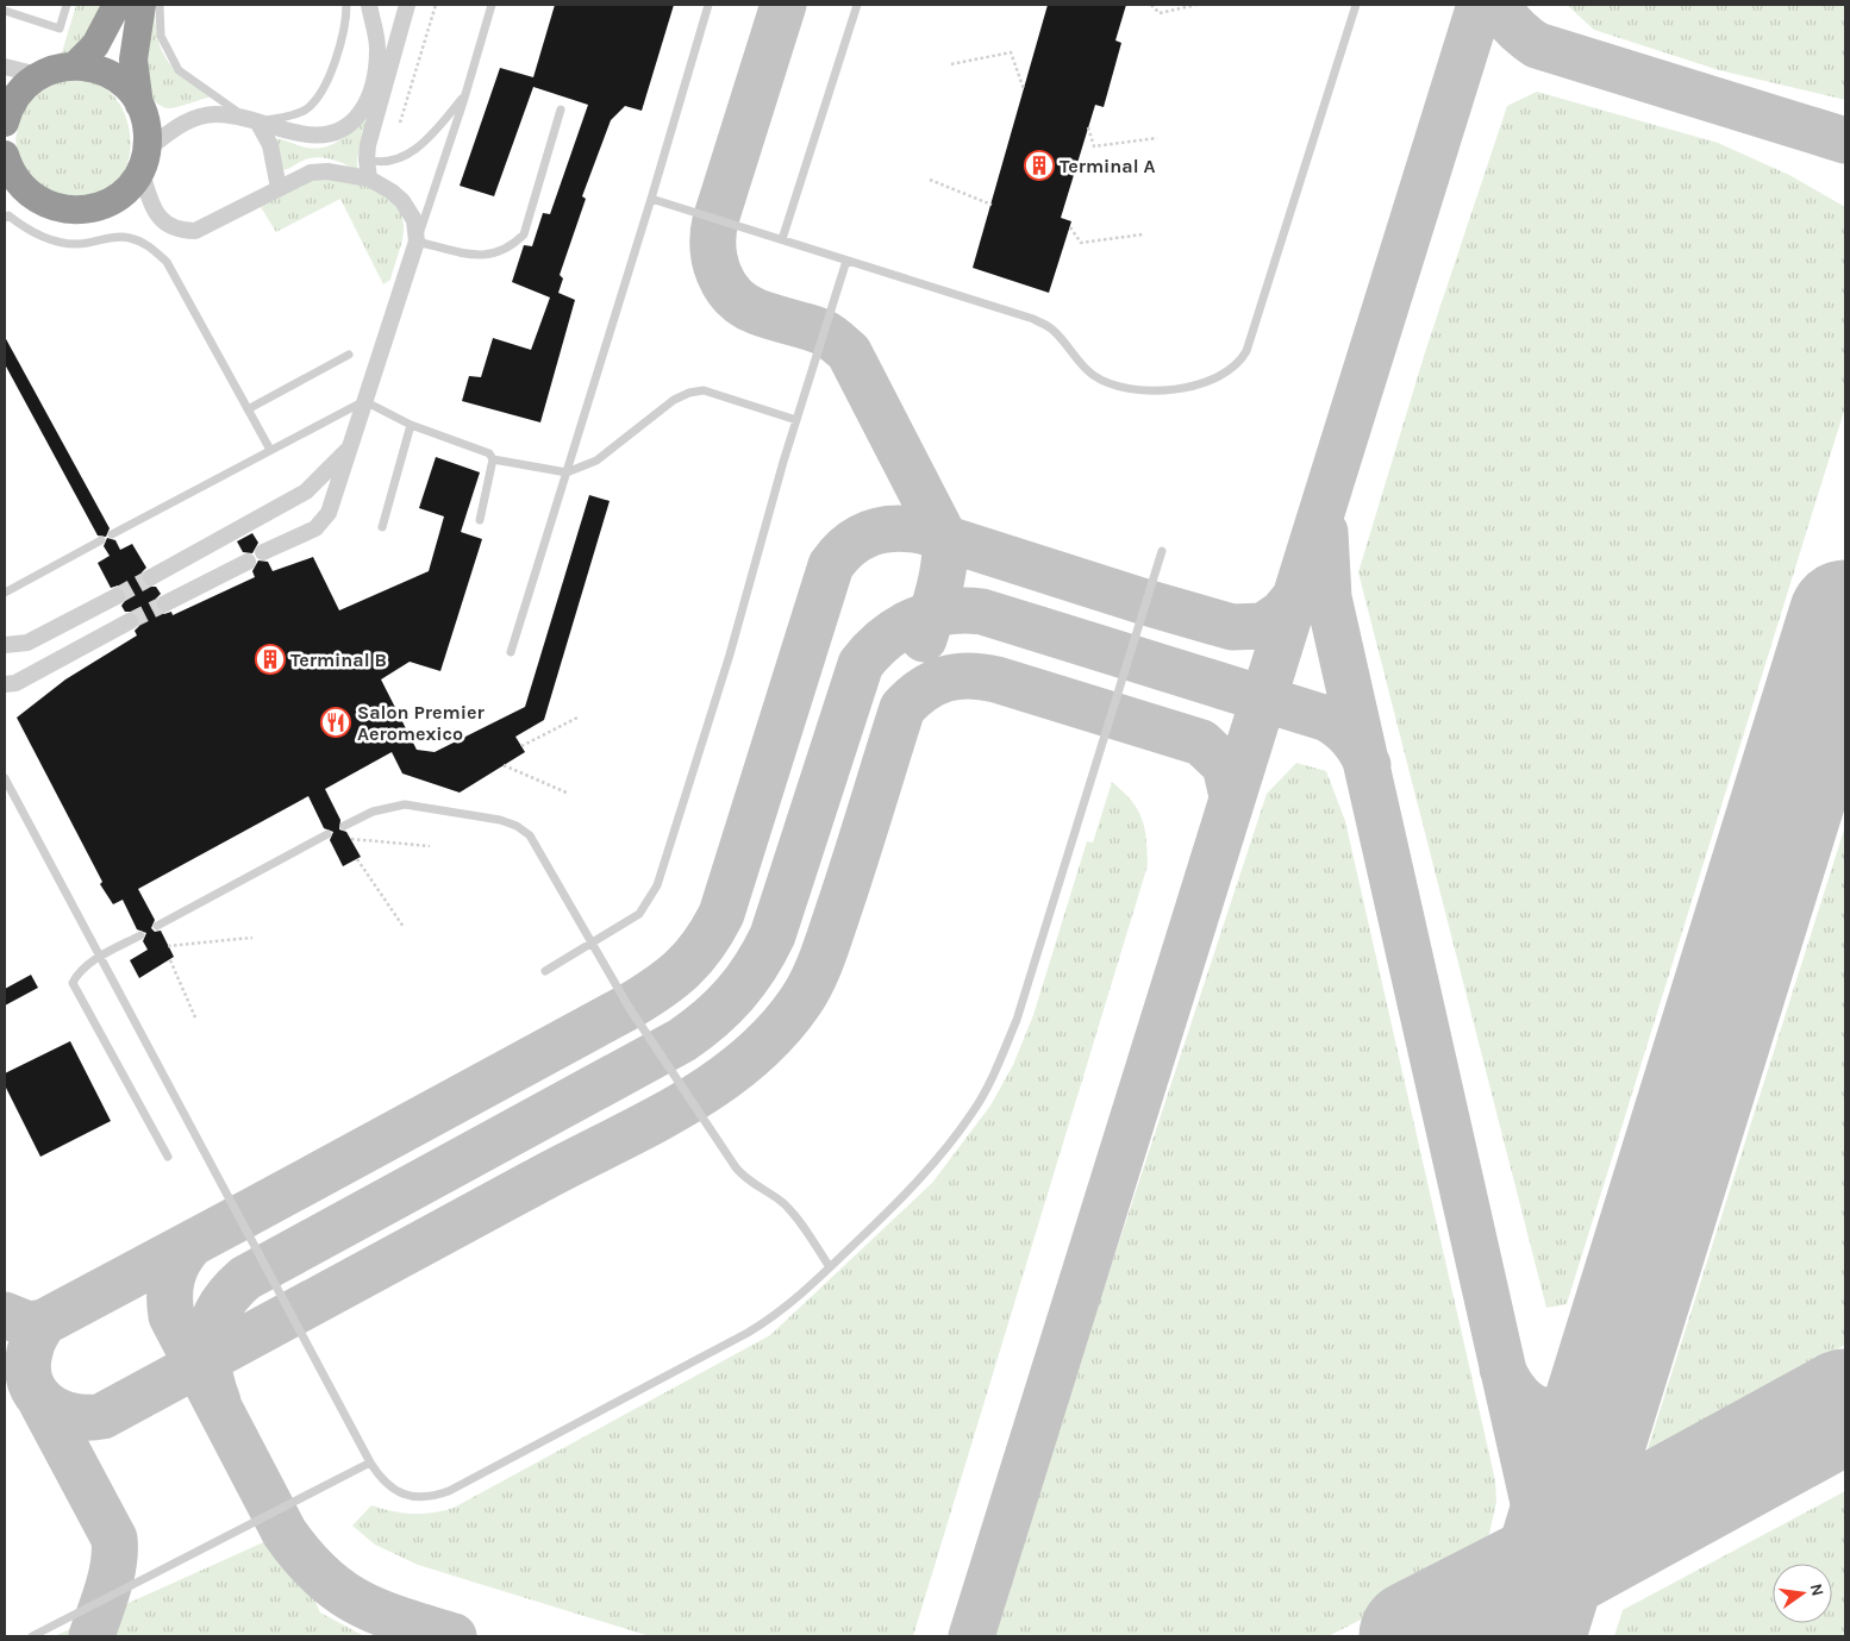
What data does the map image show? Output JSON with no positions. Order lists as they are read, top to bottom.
{
  "places": {
    "building": ["Terminal A", "Terminal B"],
    "restaurant": ["Salon Premier Aeromexico"]
  },
  "north": "right"
}
